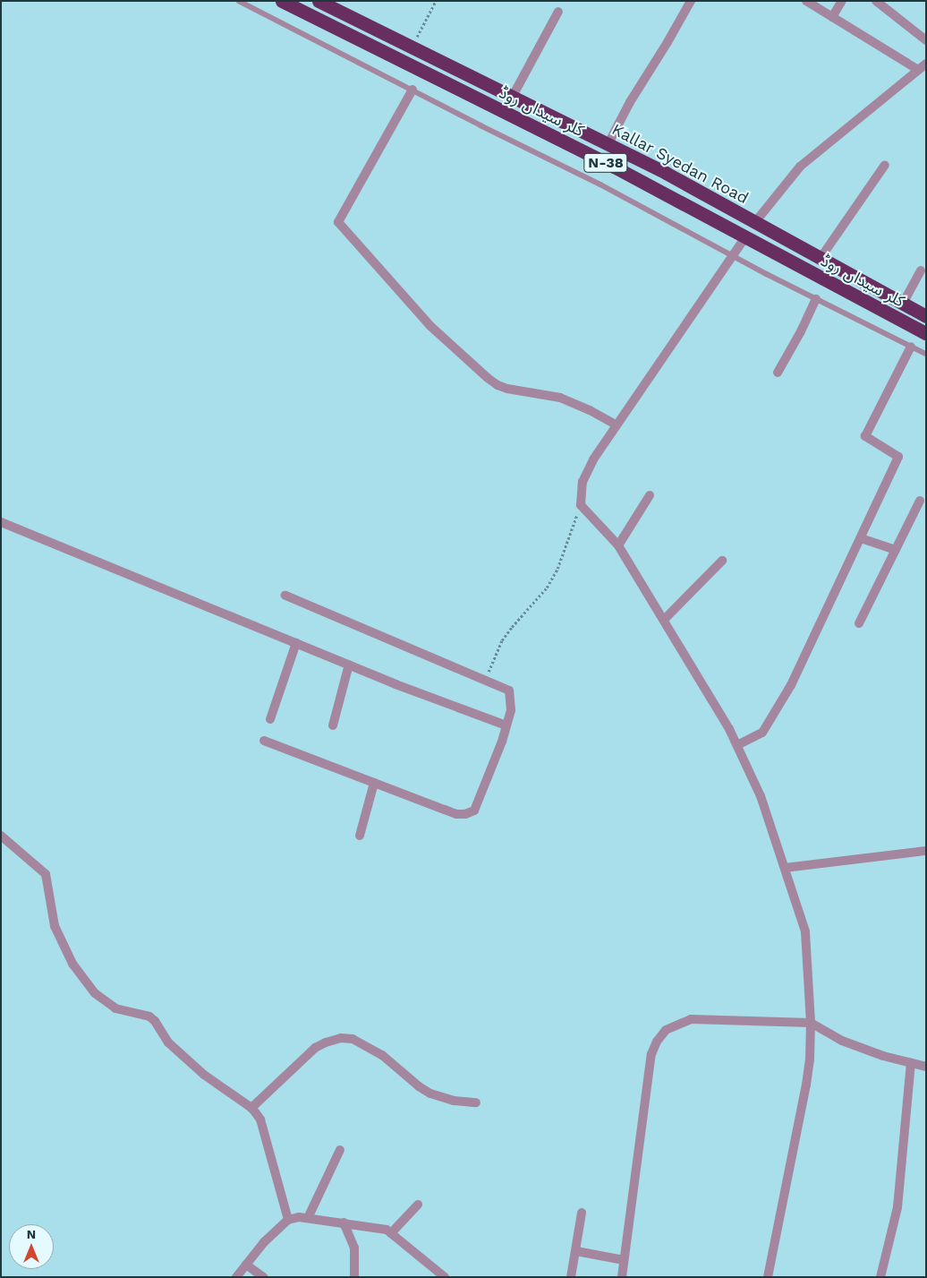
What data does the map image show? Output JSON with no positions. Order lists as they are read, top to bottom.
{
  "streets": {
    "highway": ["کلر سیداں روڈ", "N-38", "Kallar Syedan Road"]
  },
  "north": "top"
}
